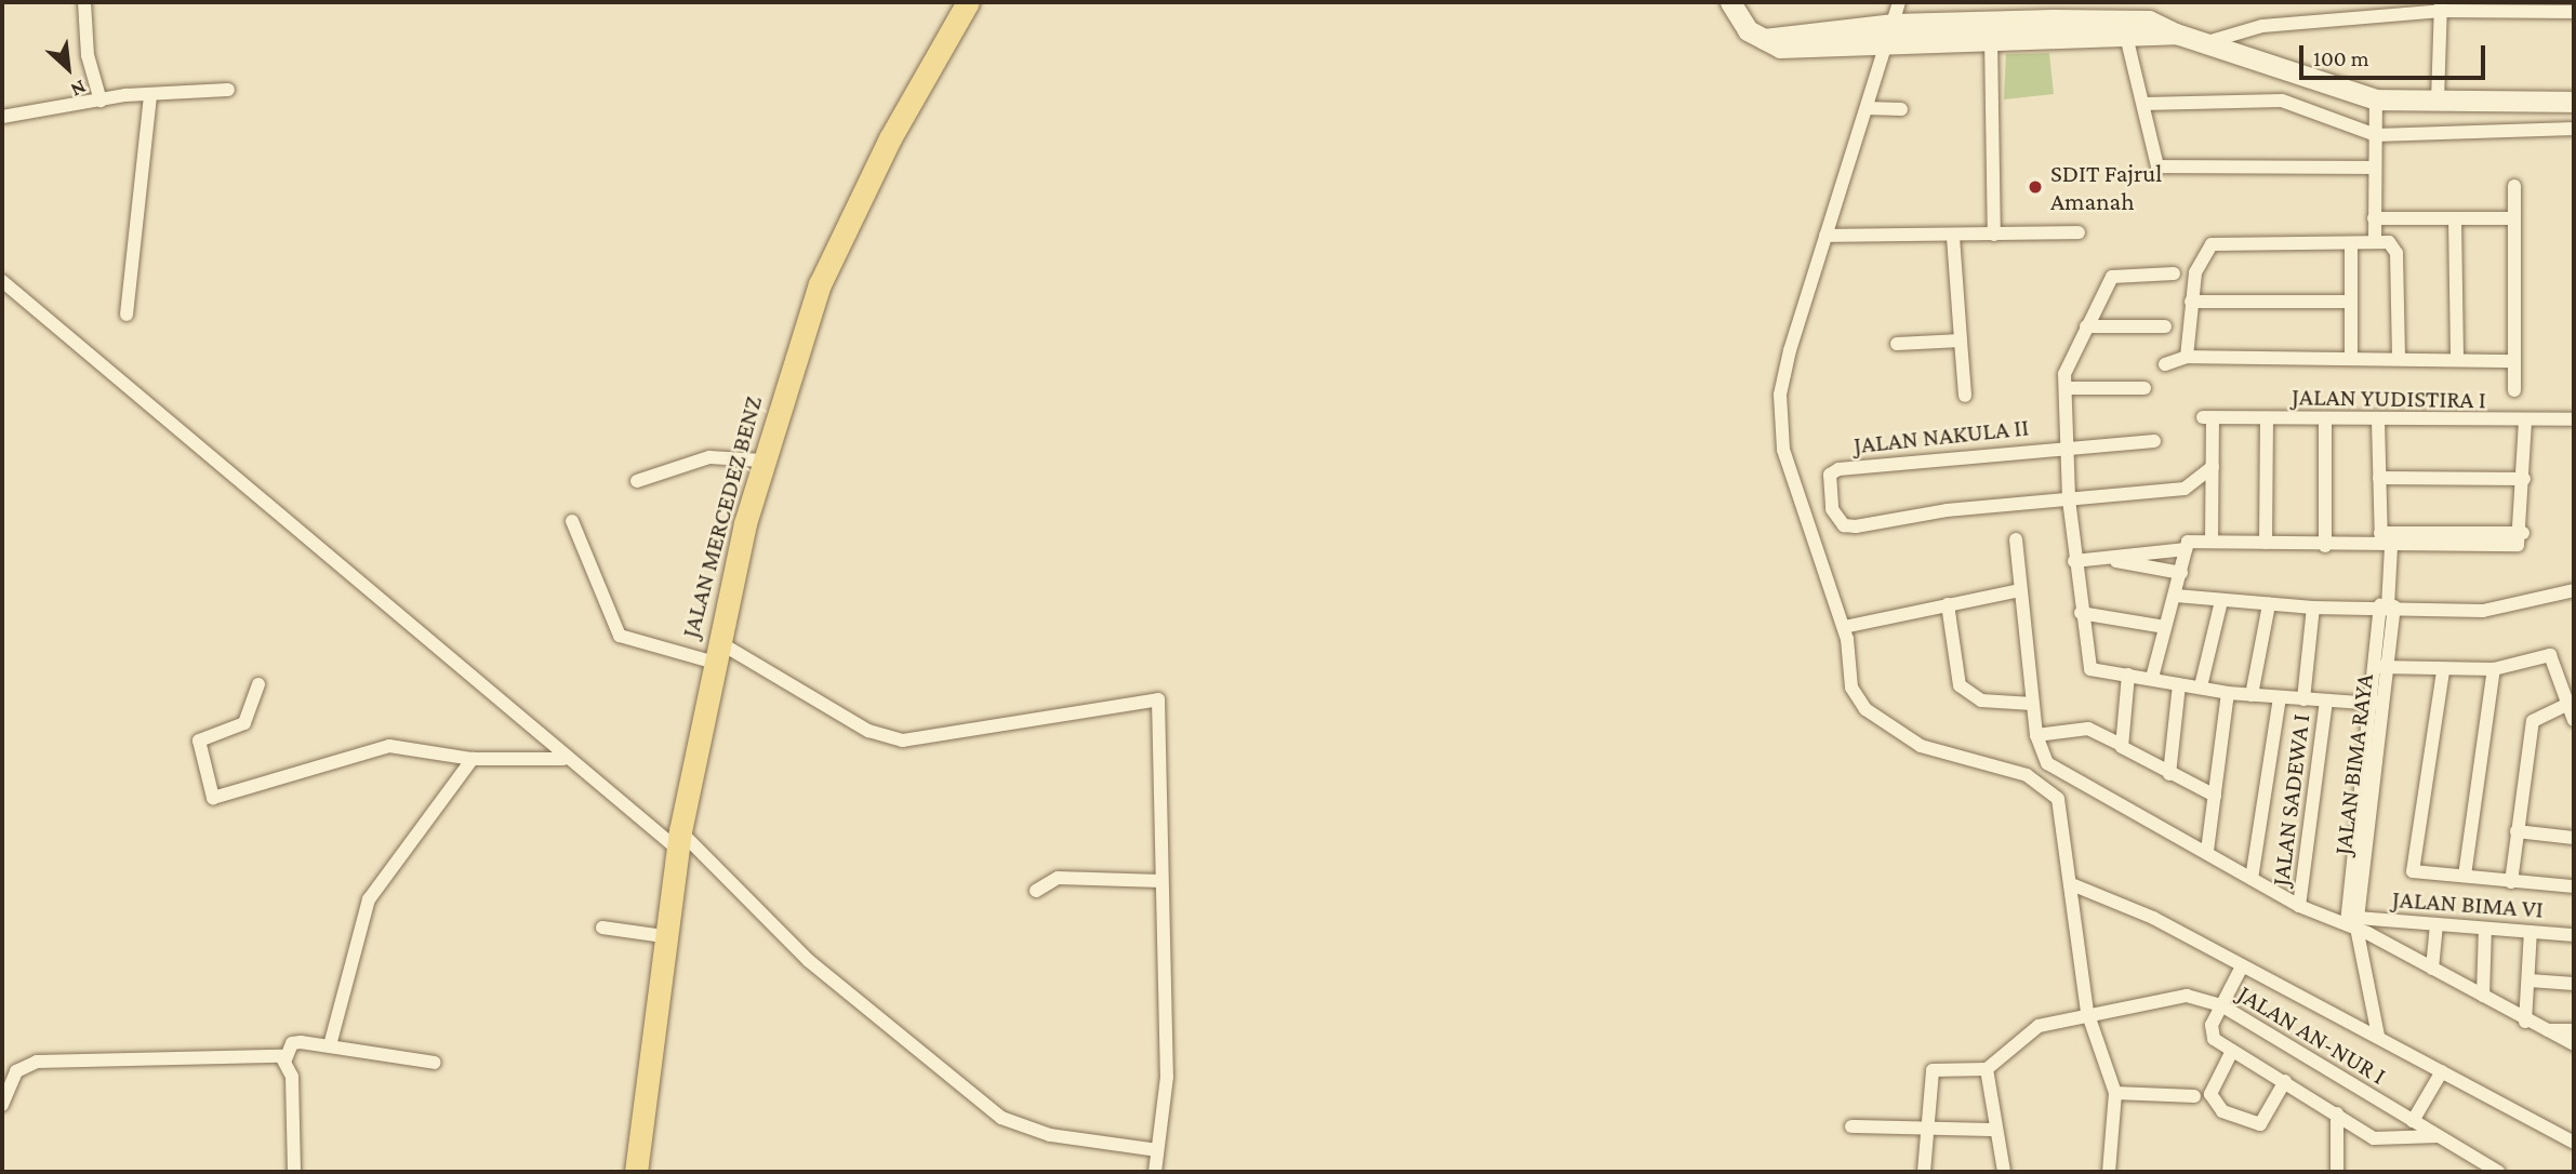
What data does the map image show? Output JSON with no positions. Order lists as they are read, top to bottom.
{
  "streets": {
    "main road": ["JALAN MERCEDEZ BENZ"],
    "street": [
      "JALAN YUDISTIRA I",
      "JALAN NAKULA II",
      "JALAN BIMA RAYA",
      "JALAN SADEWA I",
      "JALAN BIMA VI",
      "JALAN AN-NUR I"
    ]
  },
  "crossings": [
    ["JALAN YUDISTIRA I", "JALAN BIMA RAYA"],
    ["JALAN BIMA RAYA", "JALAN BIMA VI"]
  ],
  "places": ["SDIT Fajrul Amanah"],
  "scale_bar": "100 m",
  "north": "bottom right"
}
